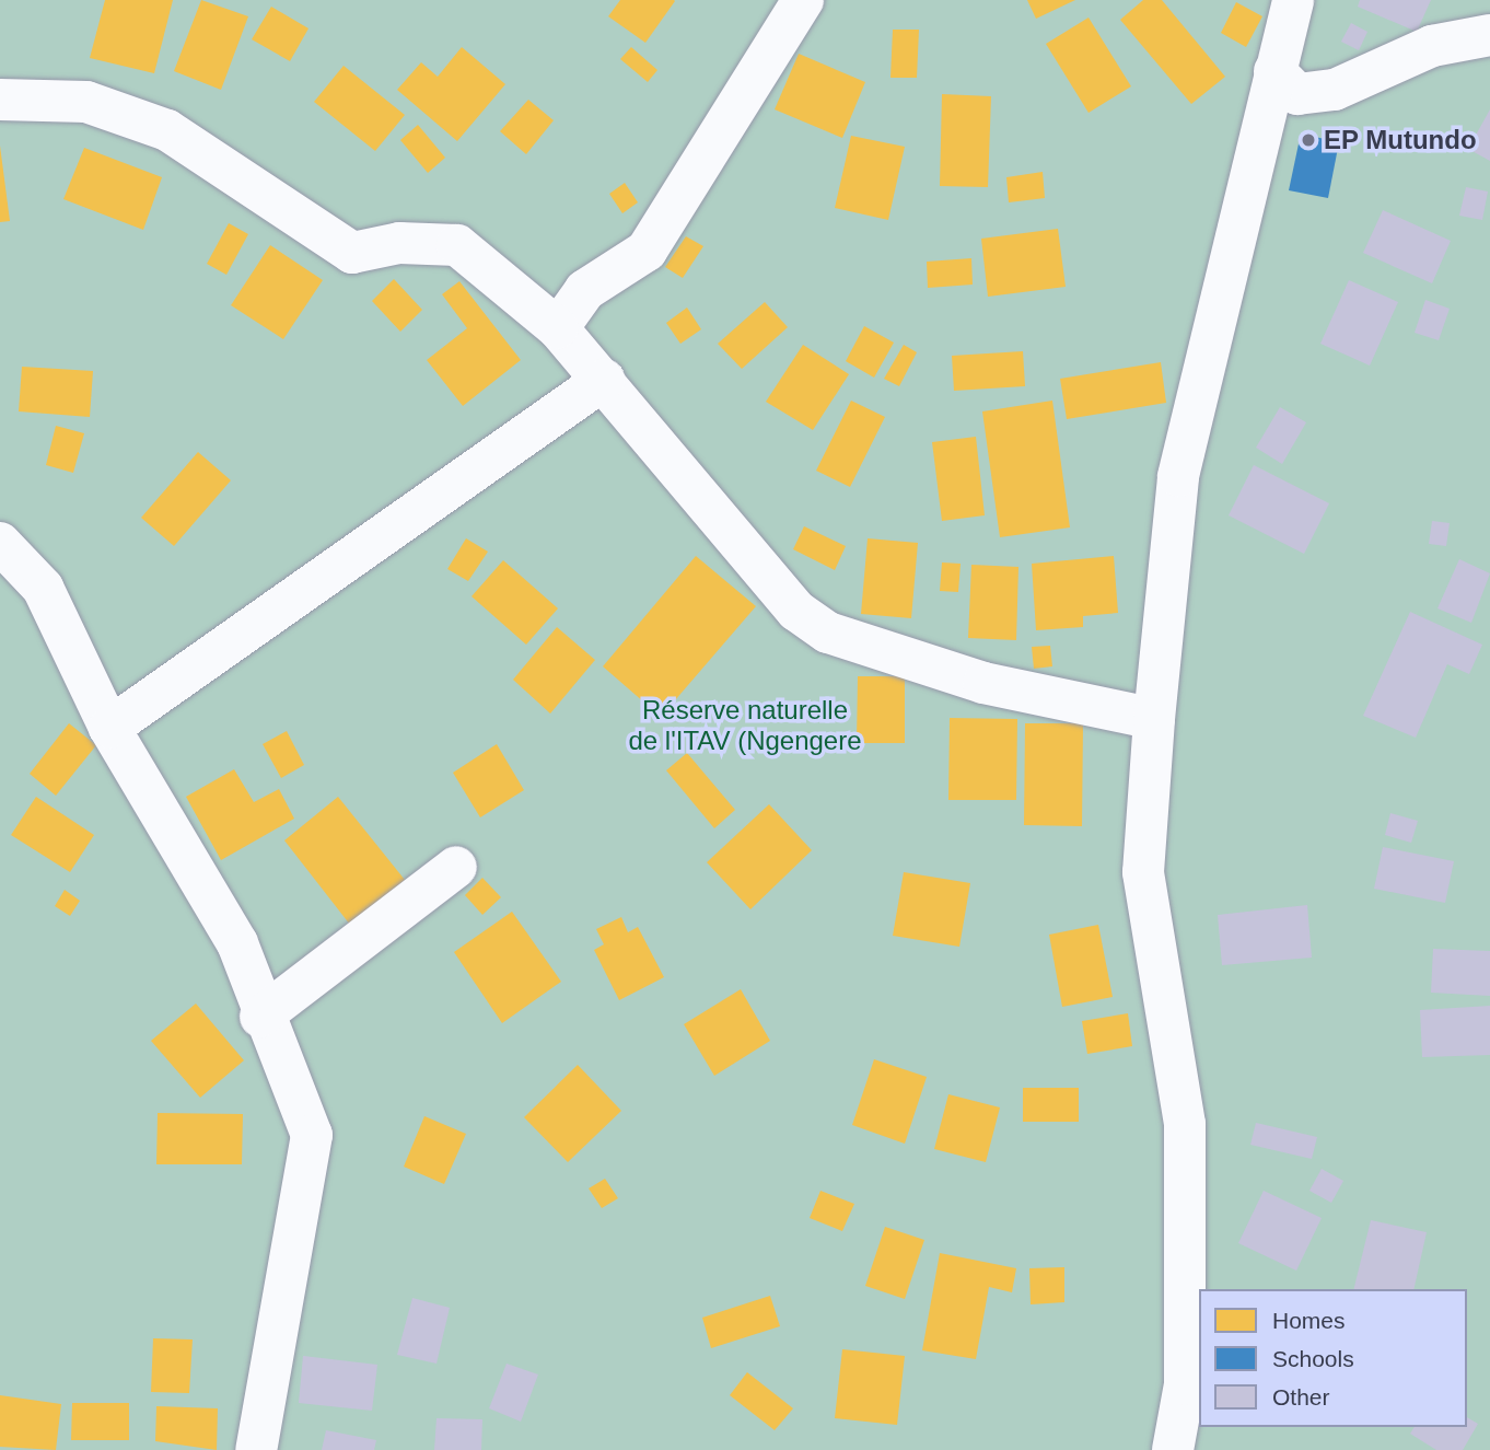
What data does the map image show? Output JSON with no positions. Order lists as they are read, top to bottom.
{
  "parks": ["Réserve naturelle de l'ITAV (Ngengere"],
  "places": ["EP Mutundo"],
  "legend": ["Homes", "Schools", "Other"]
}
